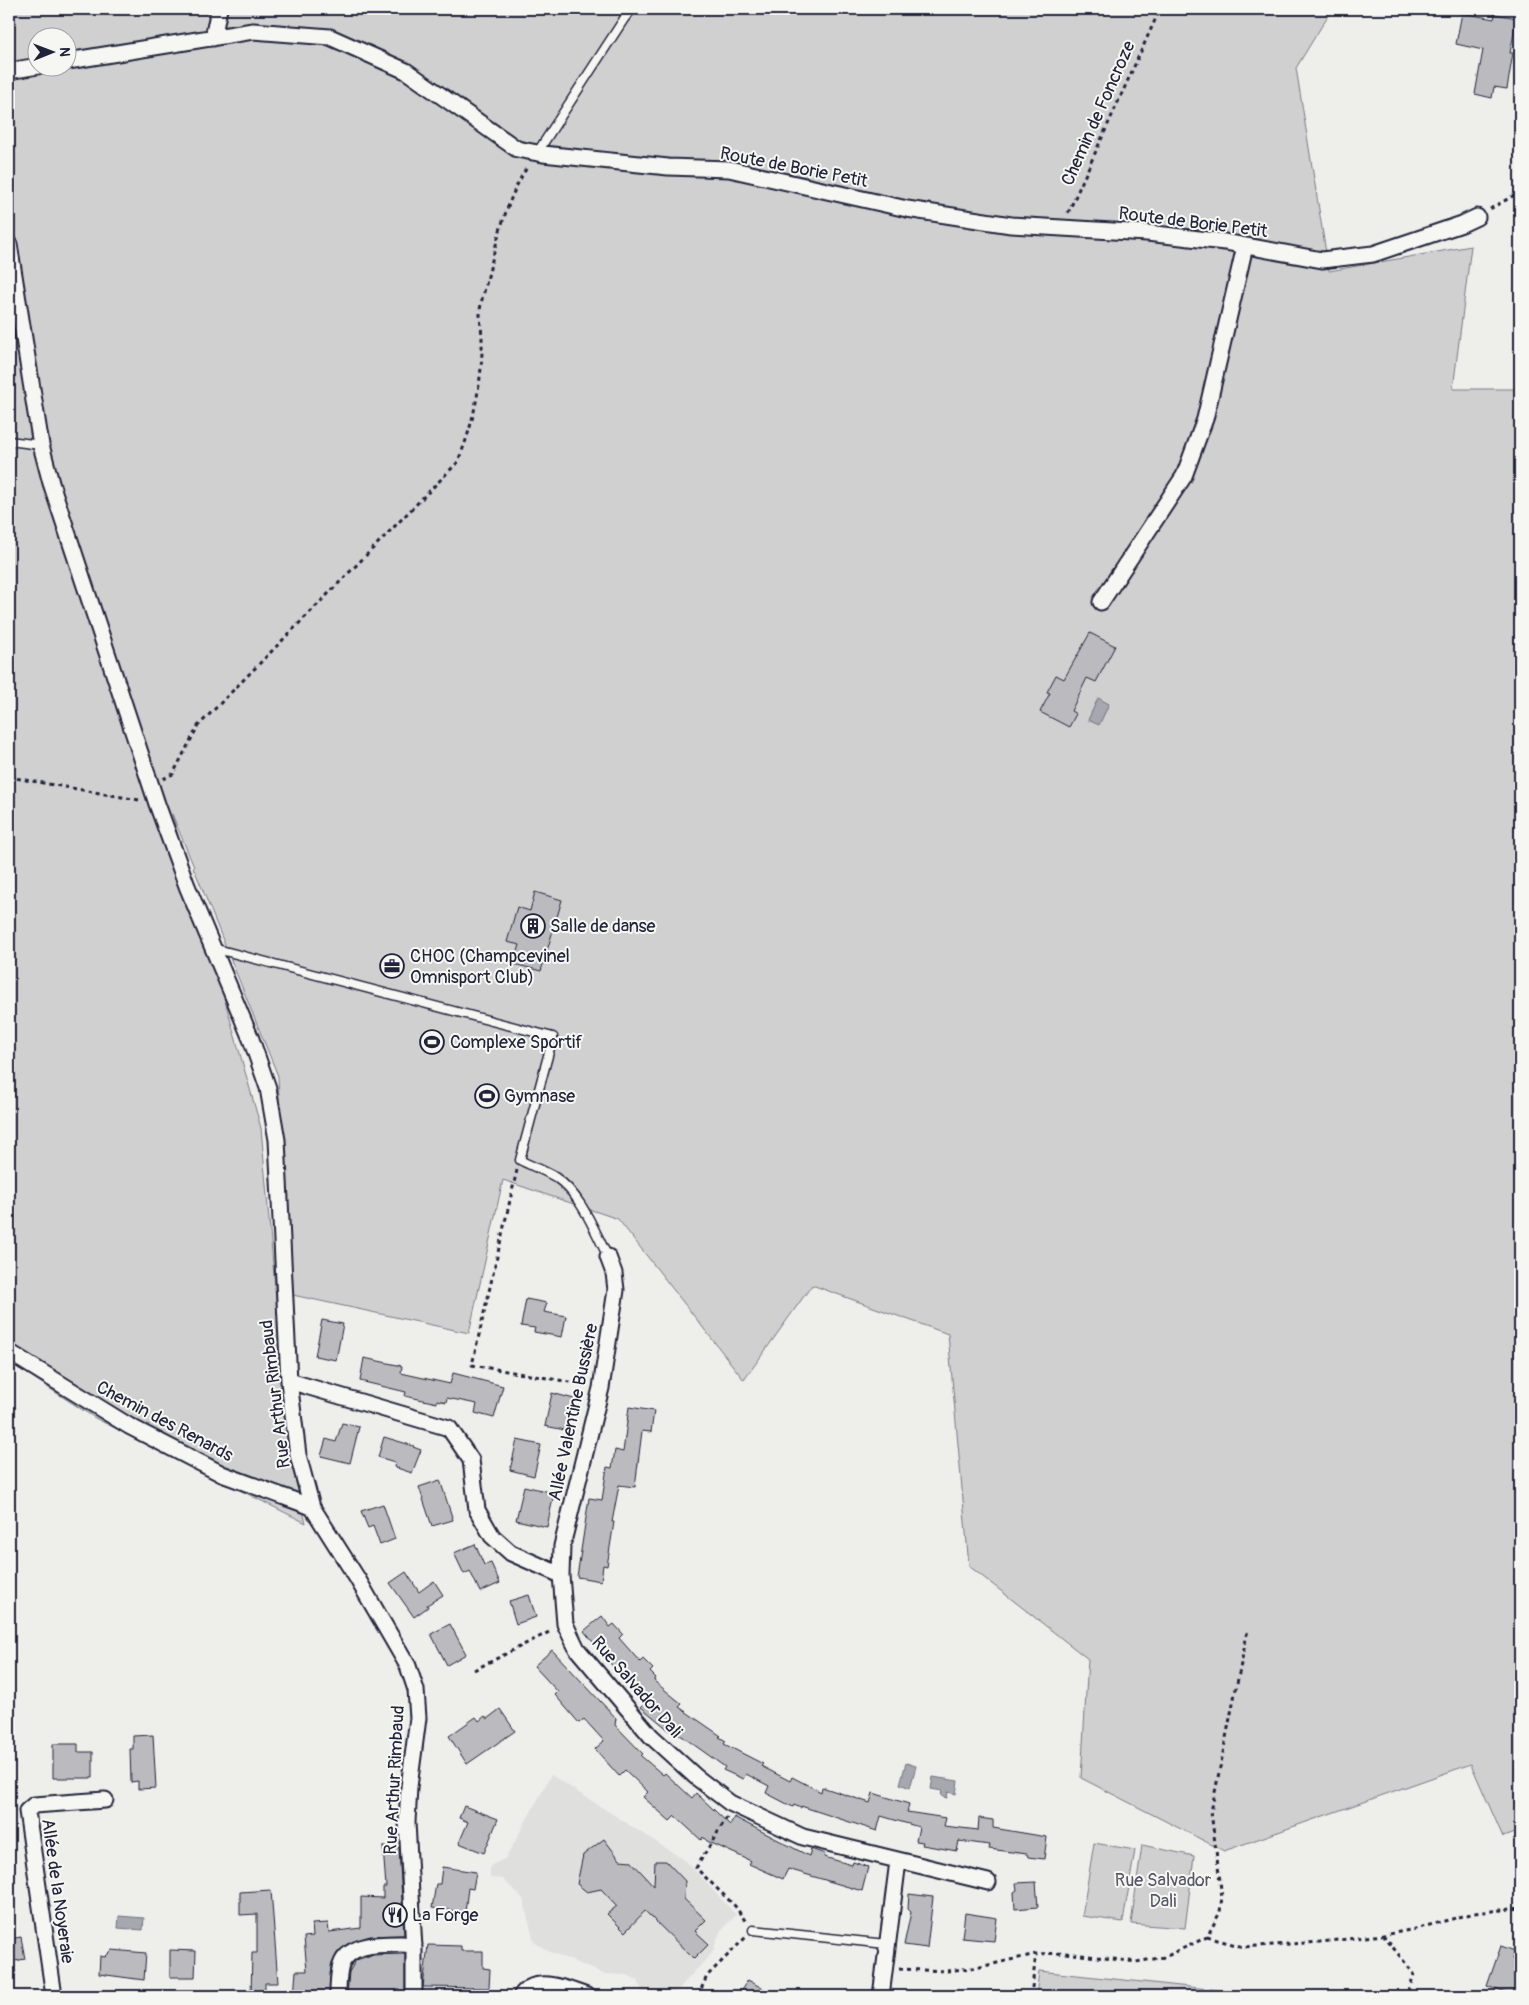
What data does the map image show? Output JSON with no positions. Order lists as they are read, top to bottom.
{
  "streets": {
    "street": [
      "Route de Borie Petit",
      "Rue Arthur Rimbaud",
      "Allée Valentine Bussière",
      "Chemin des Renards",
      "Rue Salvador Dali",
      "Allée de la Noyeraie"
    ],
    "path": ["Chemin de Foncroze"]
  },
  "crossings": [
    ["Chemin de Foncroze", "Route de Borie Petit"],
    ["Rue Arthur Rimbaud", "Chemin des Renards"],
    ["Allée Valentine Bussière", "Rue Salvador Dali"]
  ],
  "parks": ["Rue Salvador Dali"],
  "places": {
    "building": ["Salle de danse"],
    "office": ["CHOC (Champcevinel Omnisport Club)"],
    "sports": ["Complexe Sportif", "Gymnase"],
    "restaurant": ["La Forge"]
  },
  "north": "right"
}
